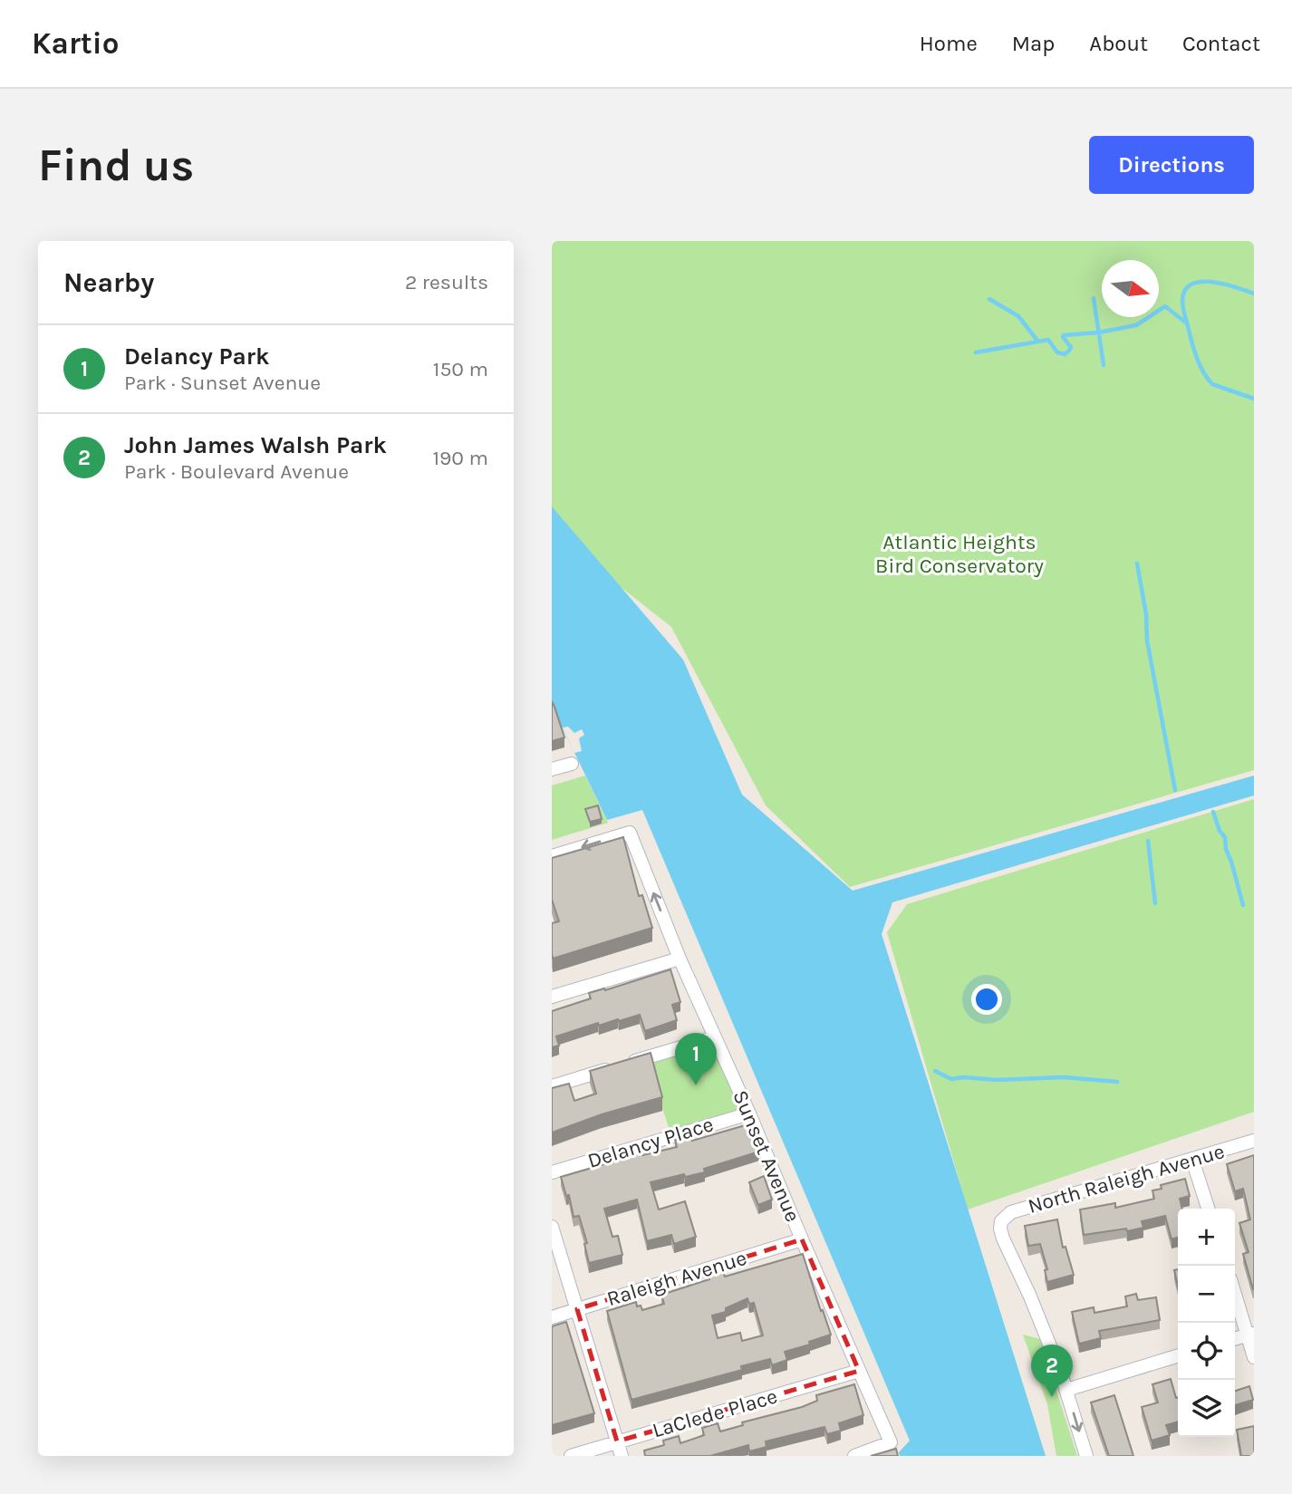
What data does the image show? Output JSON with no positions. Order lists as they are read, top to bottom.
{
  "streets": {
    "street": [
      "Delancy Place",
      "Sunset Avenue",
      "North Raleigh Avenue",
      "Raleigh Avenue",
      "LaClede Place"
    ]
  },
  "crossings": [
    ["Delancy Place", "Sunset Avenue"],
    ["Sunset Avenue", "Raleigh Avenue"],
    ["Sunset Avenue", "LaClede Place"]
  ],
  "parks": ["Atlantic Heights Bird Conservatory"],
  "north": "right",
  "page": {
    "header": "Kartio",
    "nav": [
      "Home",
      "Map",
      "About",
      "Contact"
    ],
    "buttons": "Directions",
    "title": "Find us",
    "heading": ["Nearby", "2 results"],
    "list": [
      {
        "mark": "1",
        "name": "Delancy Park",
        "note": "Park · Sunset Avenue",
        "value": "150 m"
      },
      {
        "mark": "2",
        "name": "John James Walsh Park",
        "note": "Park · Boulevard Avenue",
        "value": "190 m"
      }
    ],
    "pins": ["1", "2"],
    "map_buttons": ["+", "−"]
  }
}
